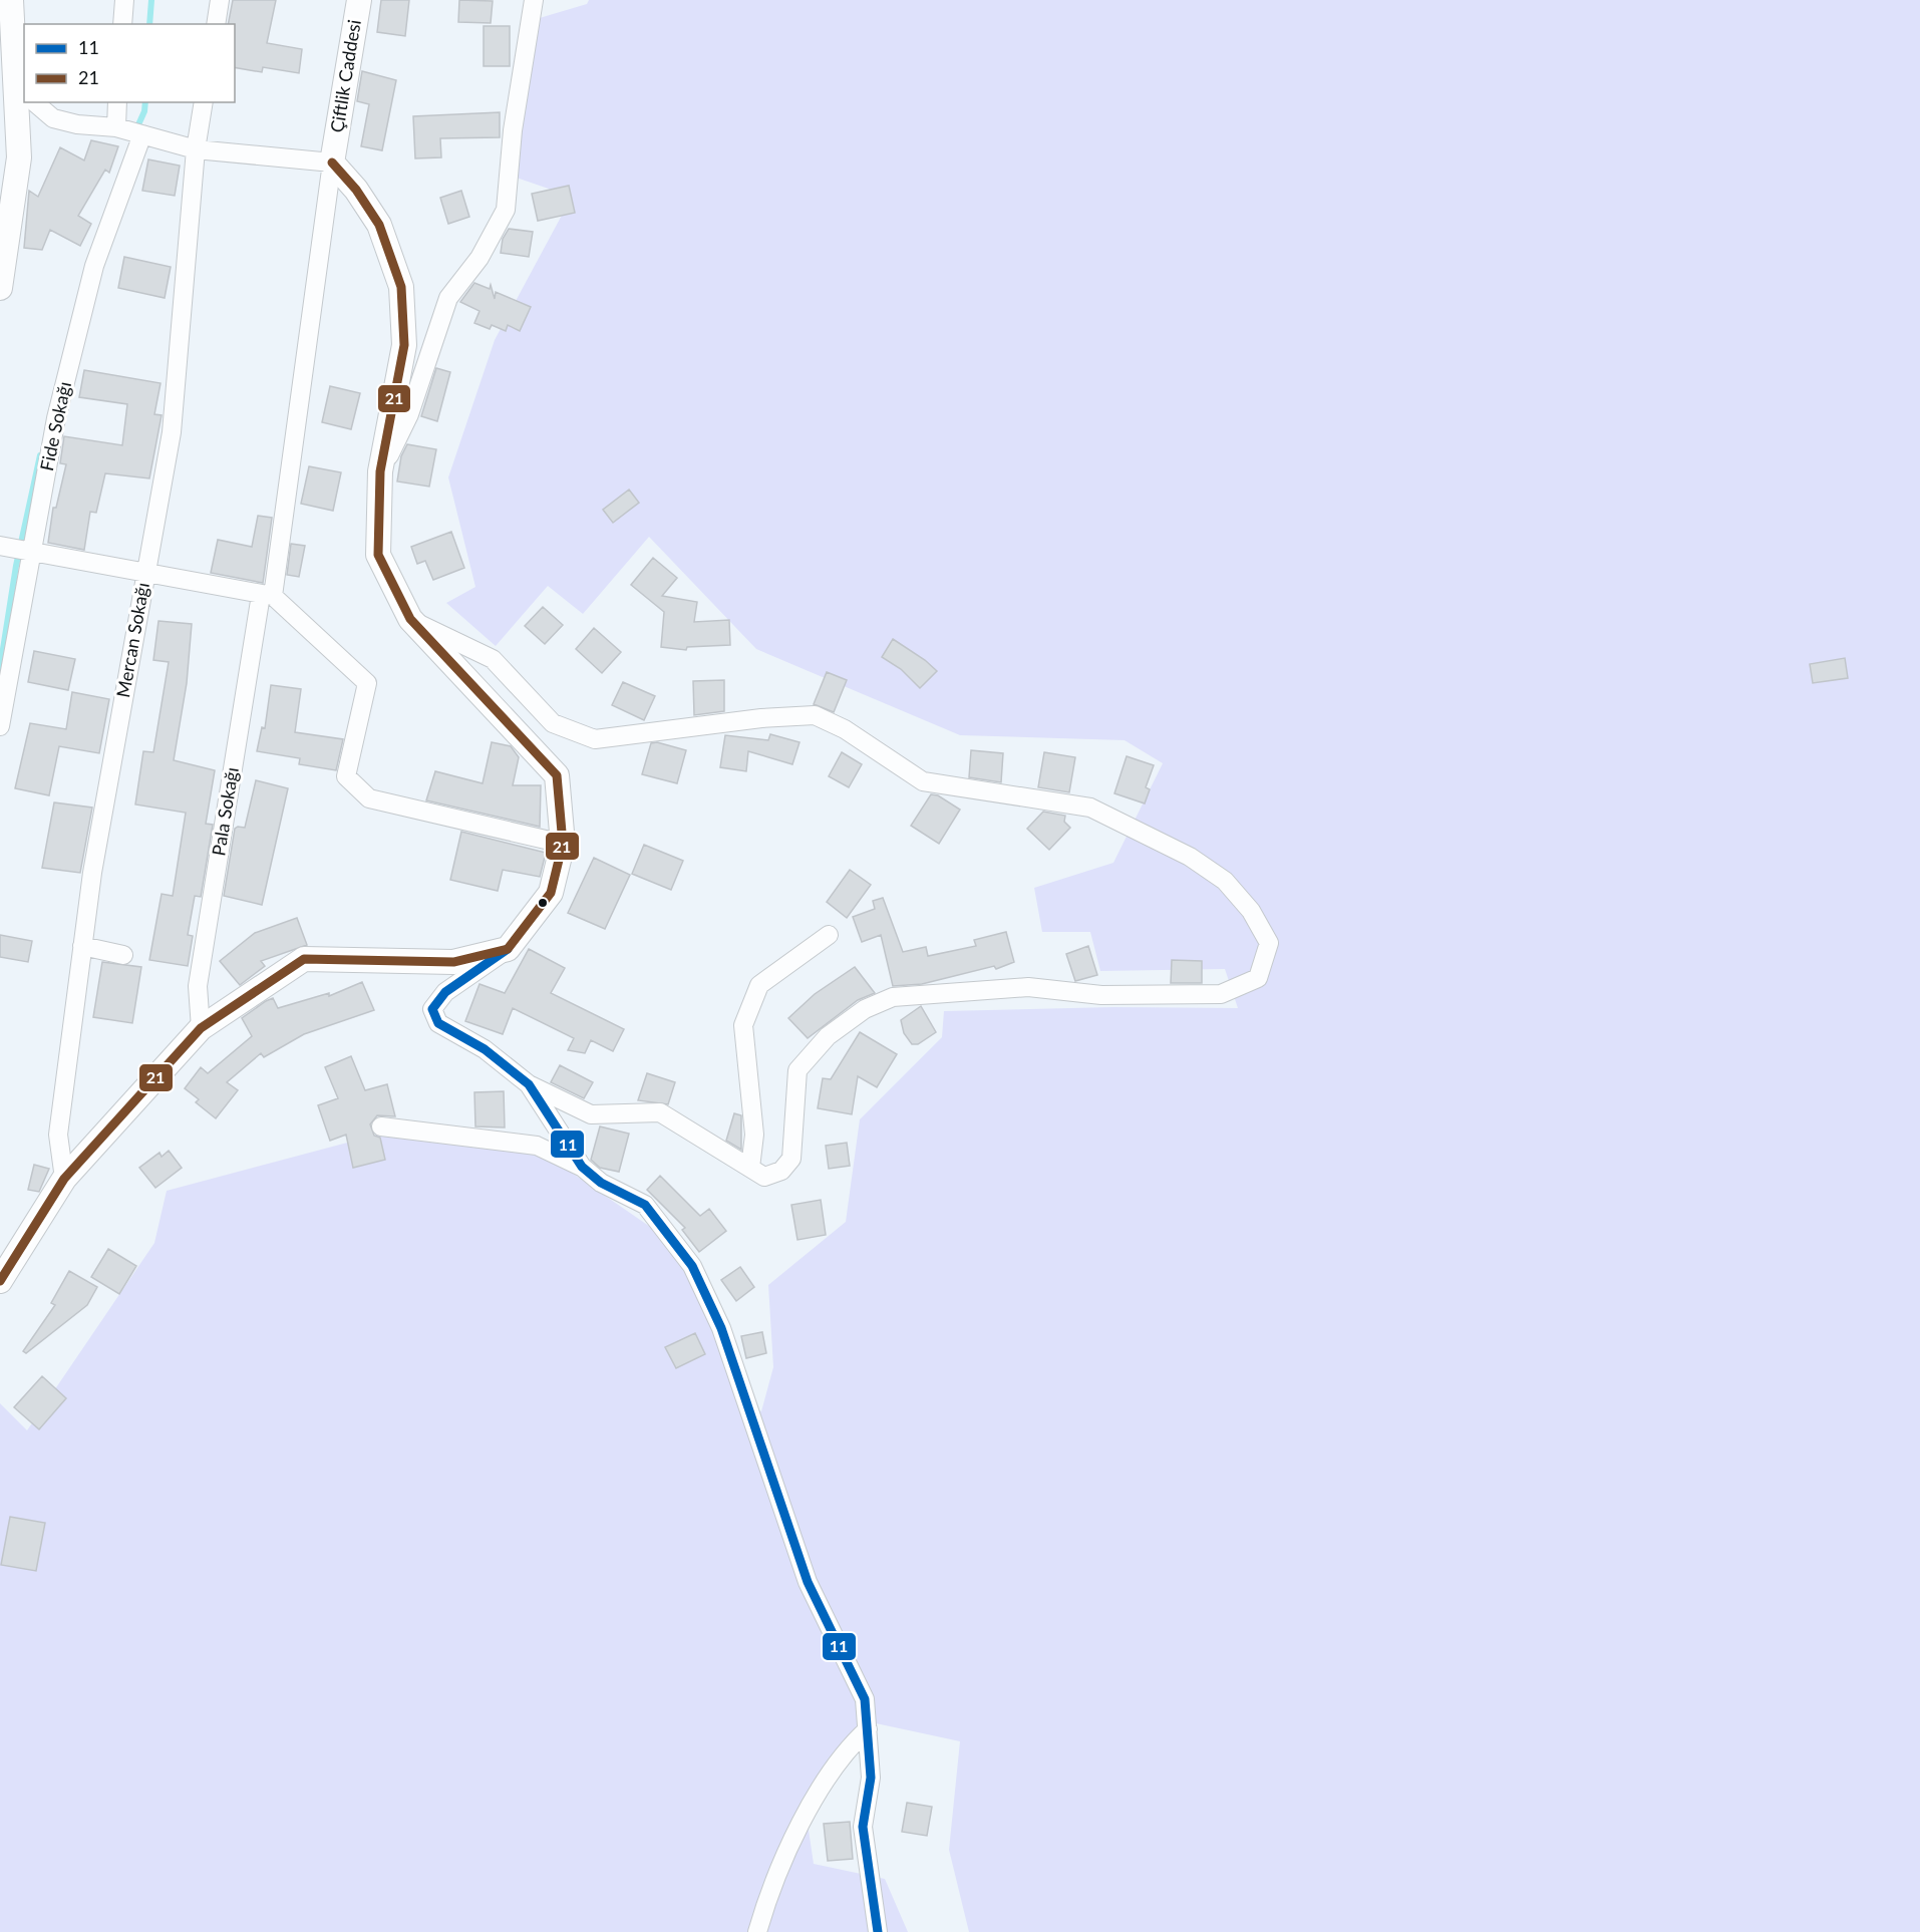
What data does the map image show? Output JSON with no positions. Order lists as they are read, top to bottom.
{
  "streets": {
    "street": [
      "Çiftlik Caddesi",
      "Fide Sokağı",
      "Mercan Sokağı",
      "Pala Sokağı"
    ]
  },
  "crossings": [
    ["Çiftlik Caddesi", "Pala Sokağı"]
  ],
  "lines": ["transit line 21", "transit line 11"],
  "legend": ["11", "21"]
}
